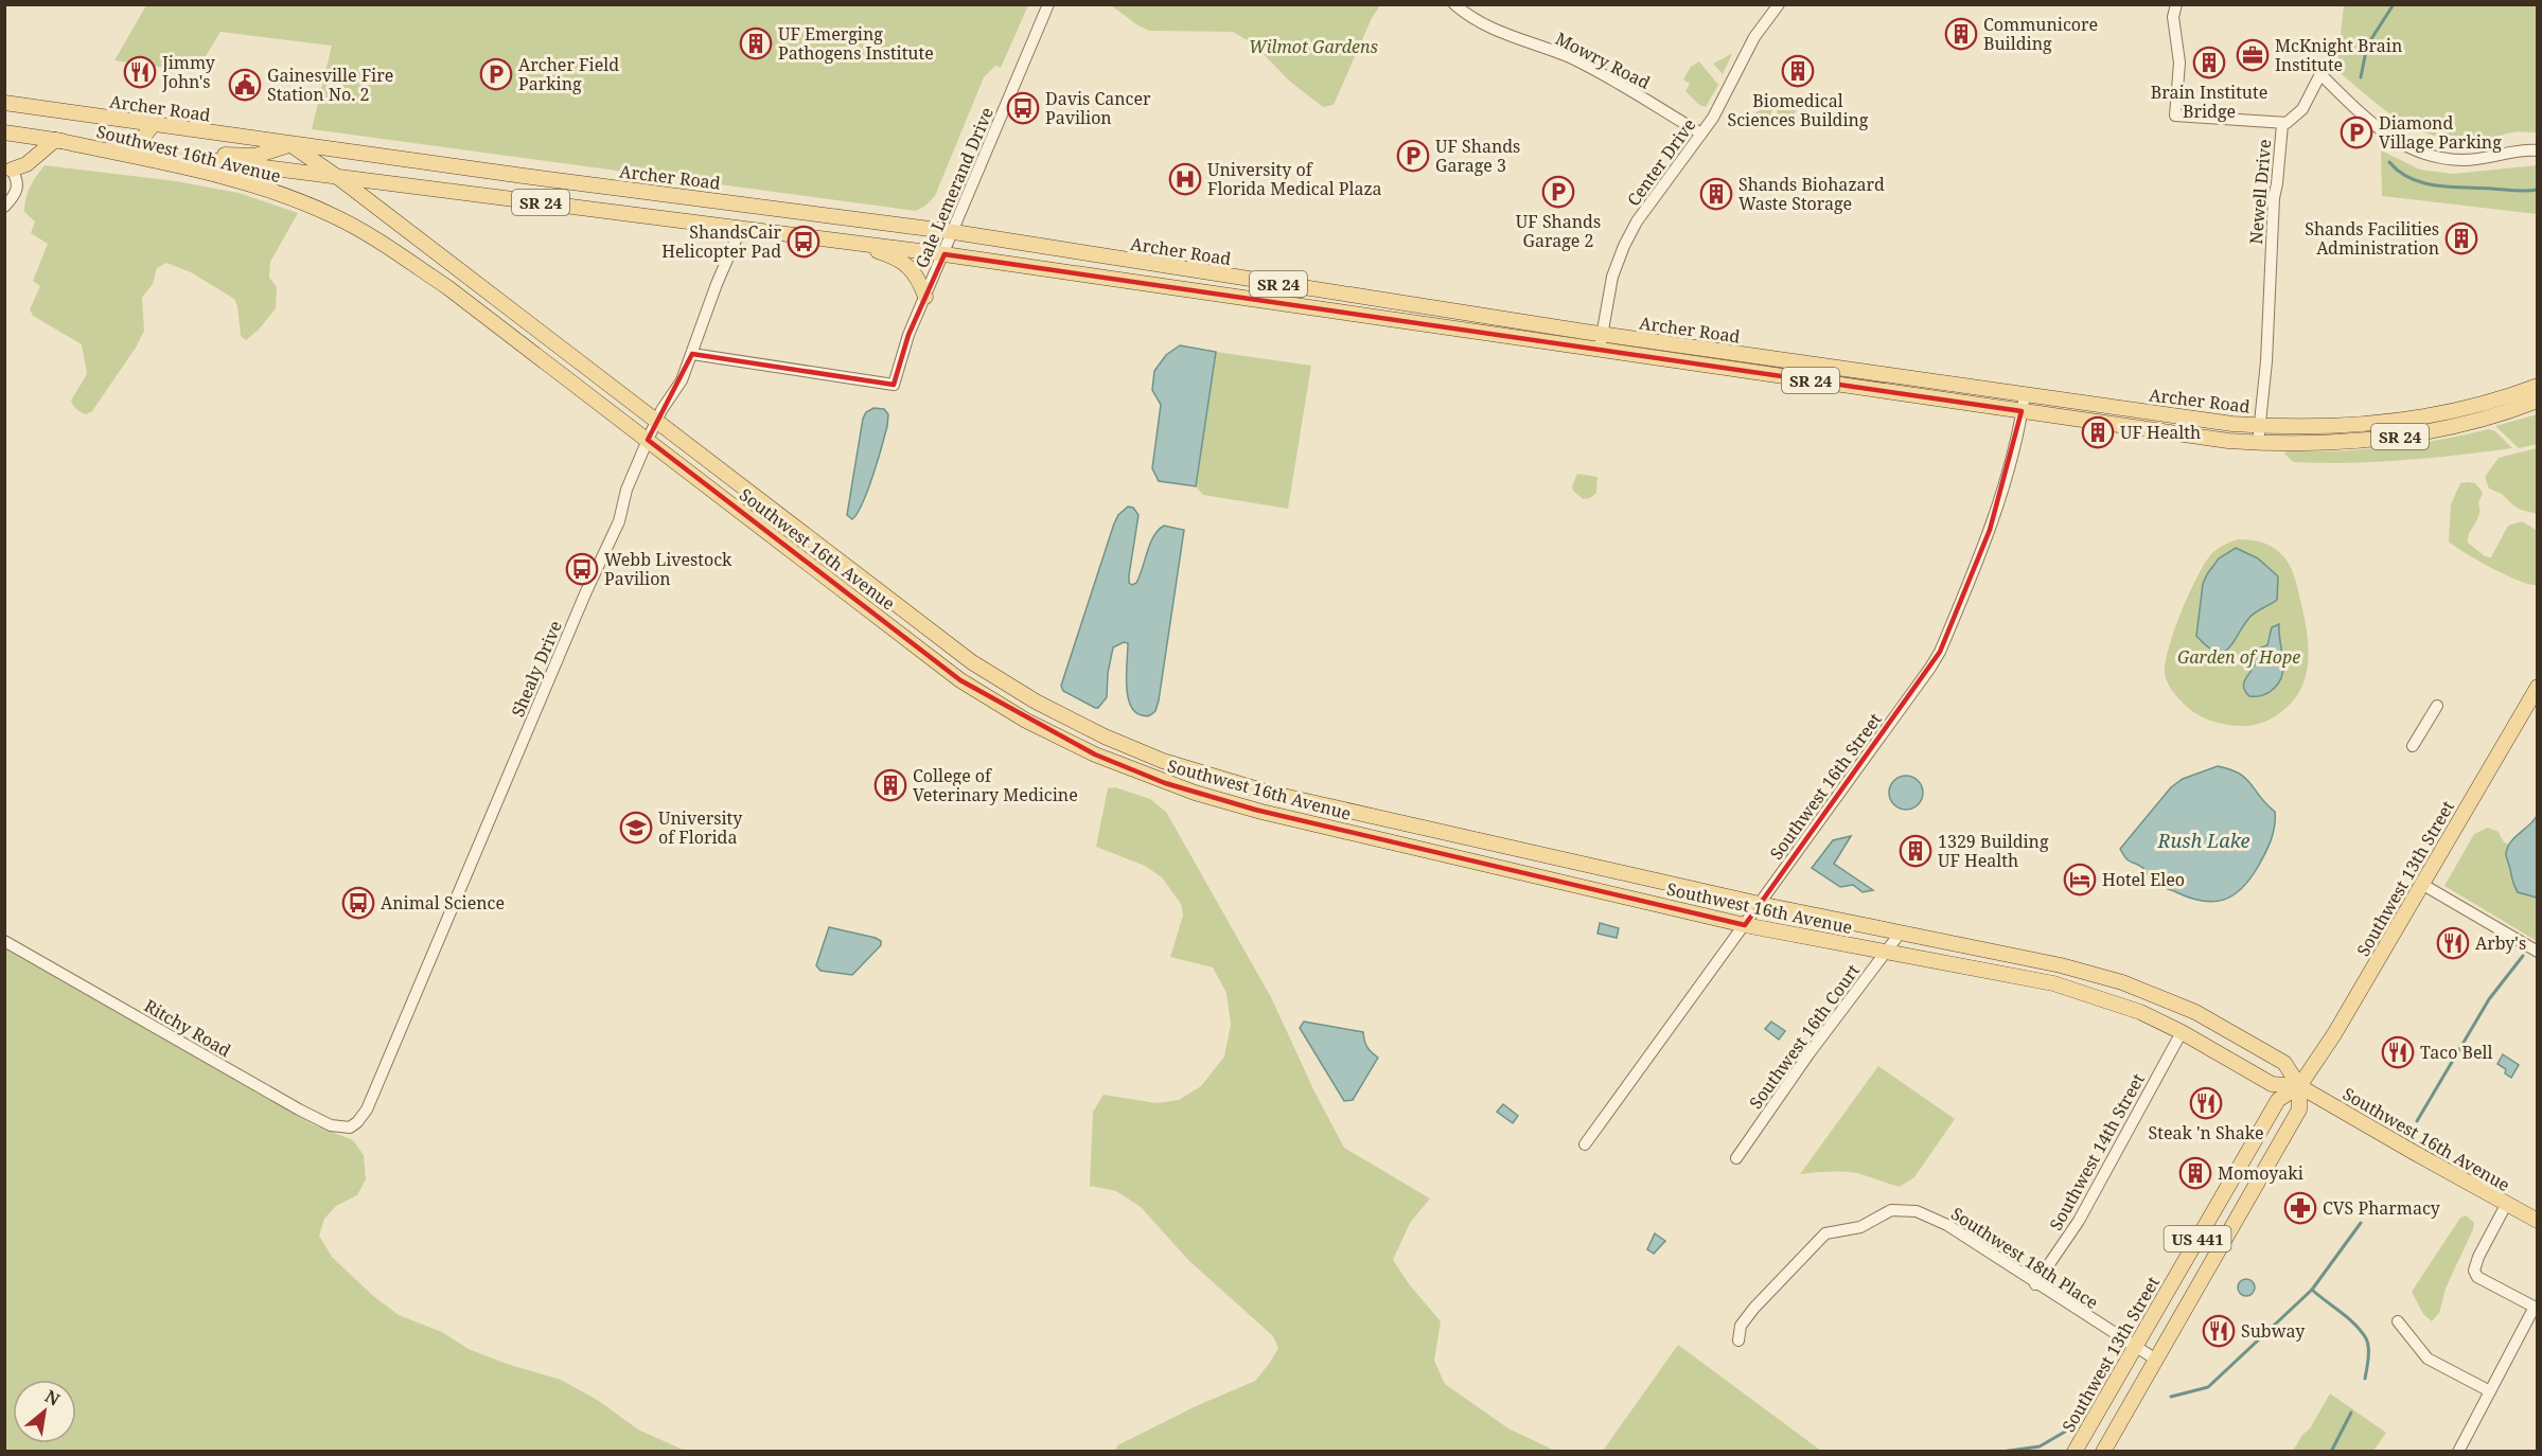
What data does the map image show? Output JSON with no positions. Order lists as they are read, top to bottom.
{
  "streets": {
    "main road": [
      "Archer Road",
      "Southwest 16th Avenue",
      "SR 24",
      "Southwest 13th Street",
      "US 441"
    ],
    "street": [
      "Mowry Road",
      "Center Drive",
      "Gale Lemerand Drive",
      "Newell Drive",
      "Shealy Drive",
      "Southwest 16th Street",
      "Ritchy Road",
      "Southwest 16th Court",
      "Southwest 14th Street",
      "Southwest 18th Place"
    ]
  },
  "crossings": [
    ["Mowry Road", "Center Drive"],
    ["Archer Road", "Southwest 16th Avenue"],
    ["Archer Road", "Center Drive"],
    ["Archer Road", "Gale Lemerand Drive"],
    ["Archer Road", "Newell Drive"],
    ["Archer Road", "Shealy Drive"],
    ["Archer Road", "Southwest 16th Street"],
    ["Southwest 16th Avenue", "Shealy Drive"],
    ["Southwest 16th Avenue", "Southwest 16th Street"],
    ["Southwest 16th Avenue", "Southwest 13th Street"],
    ["Southwest 16th Avenue", "Southwest 16th Court"],
    ["Southwest 16th Avenue", "Southwest 14th Street"],
    ["Gale Lemerand Drive", "Shealy Drive"],
    ["Shealy Drive", "Ritchy Road"],
    ["Southwest 13th Street", "Southwest 18th Place"],
    ["Southwest 14th Street", "Southwest 18th Place"]
  ],
  "water": ["Rush Lake"],
  "parks": ["Wilmot Gardens", "Garden of Hope"],
  "places": {
    "building": [
      "Communicore Building",
      "UF Emerging Pathogens Institute",
      "Brain Institute Bridge",
      "Biomedical Sciences Building",
      "Shands Biohazard Waste Storage",
      "Shands Facilities Administration",
      "UF Health",
      "College of Veterinary Medicine",
      "1329 Building UF Health",
      "Momoyaki"
    ],
    "office": ["McKnight Brain Institute"],
    "restaurant": [
      "Jimmy John's",
      "Arby's",
      "Taco Bell",
      "Steak 'n Shake",
      "Subway"
    ],
    "parking": [
      "Archer Field Parking",
      "Diamond Village Parking",
      "UF Shands Garage 3",
      "UF Shands Garage 2"
    ],
    "public building": ["Gainesville Fire Station No. 2"],
    "bus stop": [
      "Davis Cancer Pavilion",
      "ShandsCair Helicopter Pad",
      "Webb Livestock Pavilion",
      "Animal Science"
    ],
    "hospital": ["University of Florida Medical Plaza"],
    "school or university": ["University of Florida"],
    "hotel": ["Hotel Eleo"],
    "pharmacy": ["CVS Pharmacy"]
  },
  "north": "top right"
}
